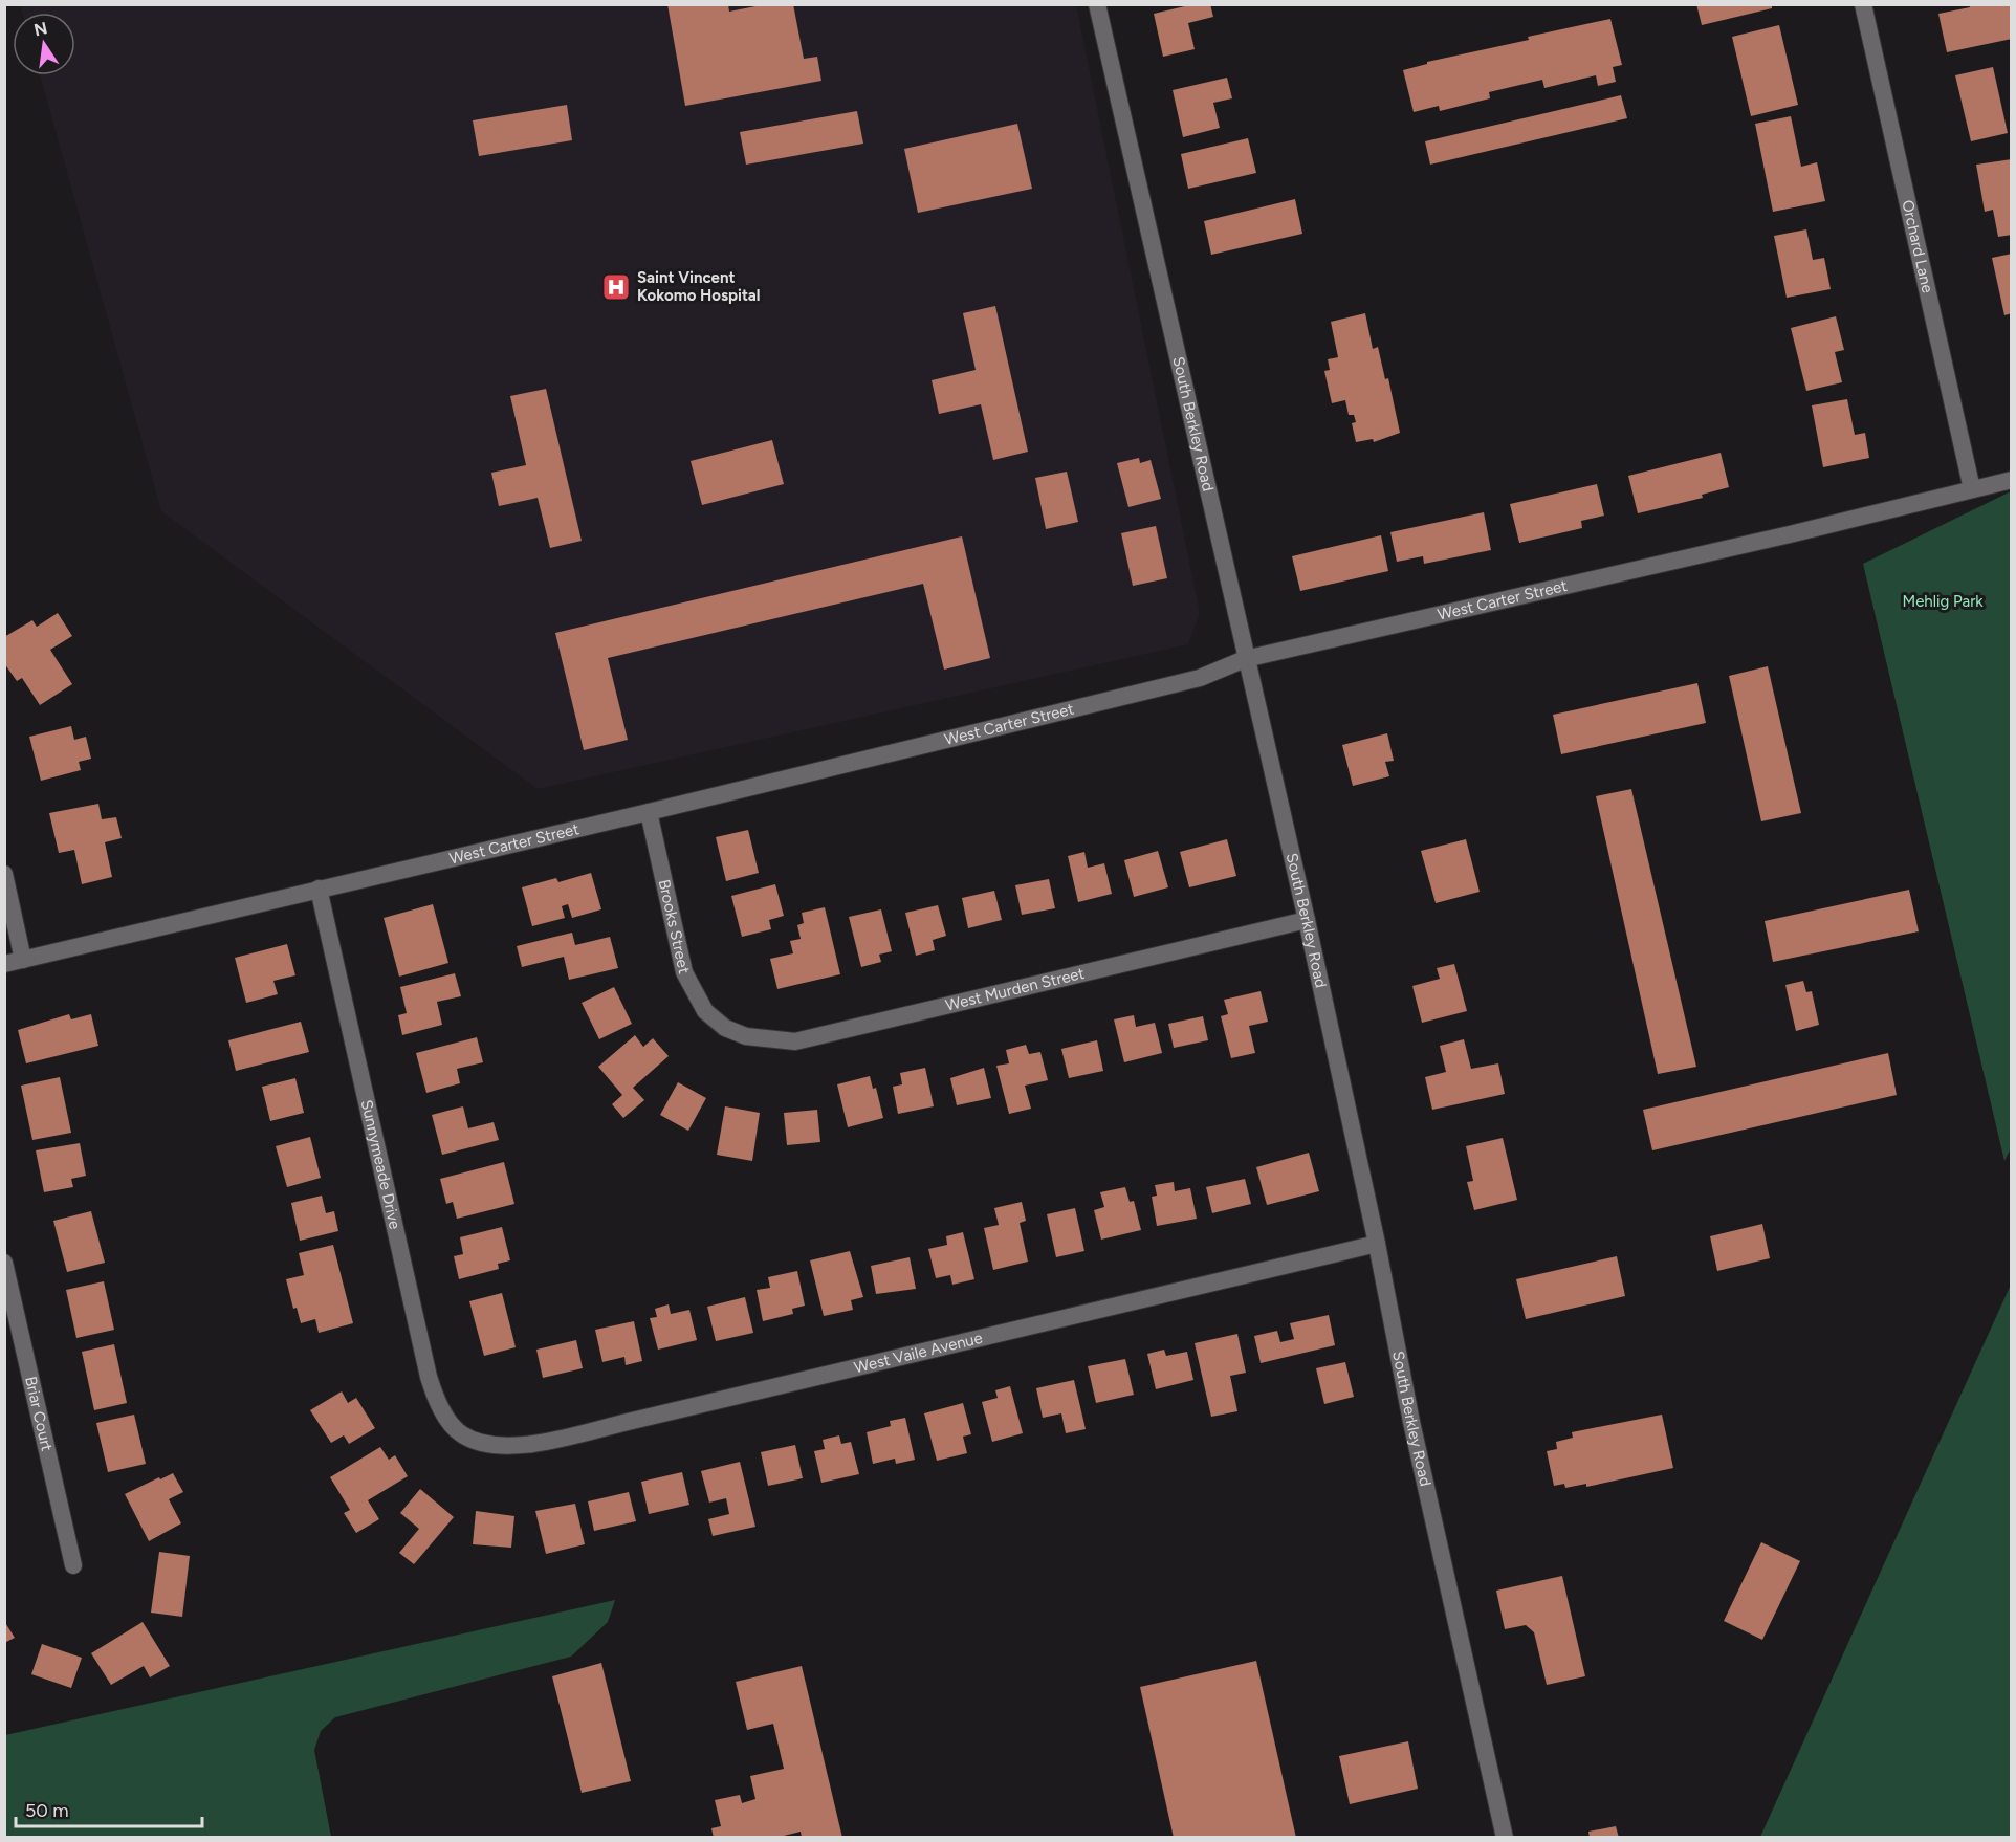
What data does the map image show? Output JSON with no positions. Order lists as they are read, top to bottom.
{
  "streets": {
    "street": [
      "Orchard Lane",
      "South Berkley Road",
      "West Carter Street",
      "Brooks Street",
      "West Murden Street",
      "Sunnymeade Drive",
      "West Vaile Avenue",
      "Briar Court"
    ]
  },
  "crossings": [
    ["Orchard Lane", "West Carter Street"],
    ["South Berkley Road", "West Carter Street"],
    ["South Berkley Road", "West Murden Street"],
    ["South Berkley Road", "West Vaile Avenue"],
    ["West Carter Street", "Brooks Street"],
    ["West Carter Street", "Sunnymeade Drive"],
    ["Brooks Street", "West Murden Street"],
    ["Sunnymeade Drive", "West Vaile Avenue"]
  ],
  "parks": ["Mehlig Park"],
  "places": {
    "hospital": ["Saint Vincent Kokomo Hospital"]
  },
  "scale_bar": "50 m",
  "north": "top"
}
